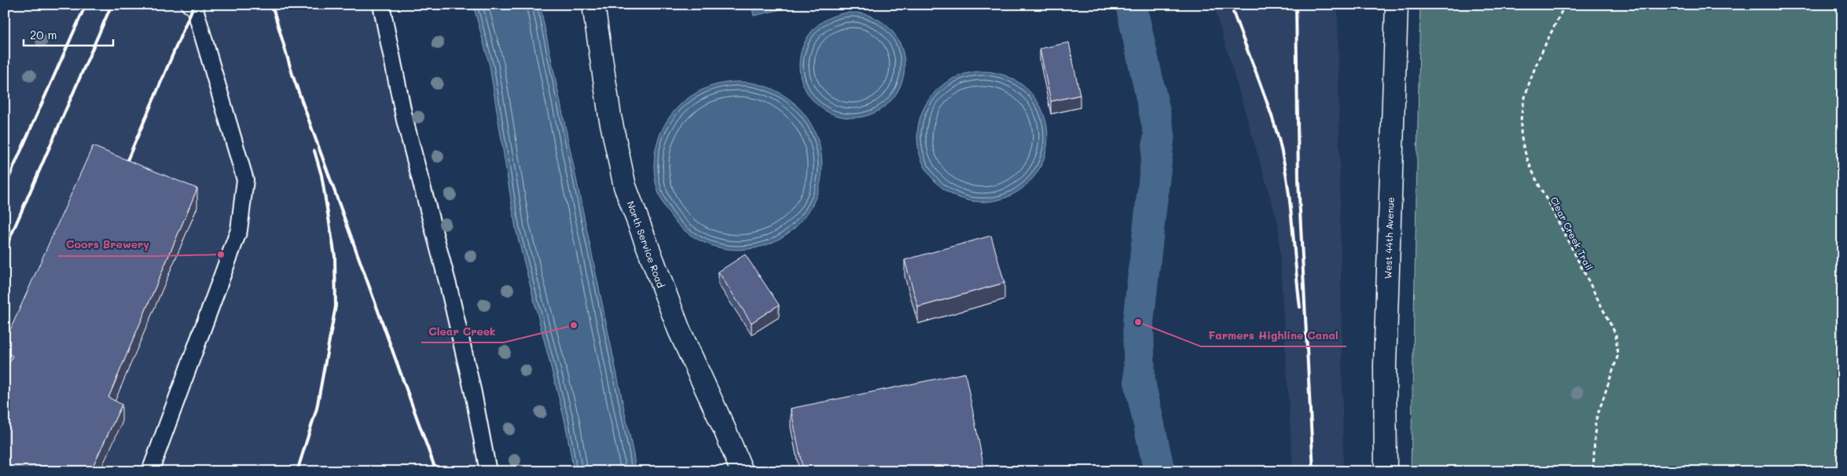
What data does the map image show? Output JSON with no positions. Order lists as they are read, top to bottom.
{
  "streets": {
    "street": ["West 44th Avenue", "North Service Road"],
    "path": ["Clear Creek Trail"]
  },
  "places": ["Coors Brewery", "Farmers Highline Canal", "Clear Creek"],
  "scale_bar": "20 m"
}
